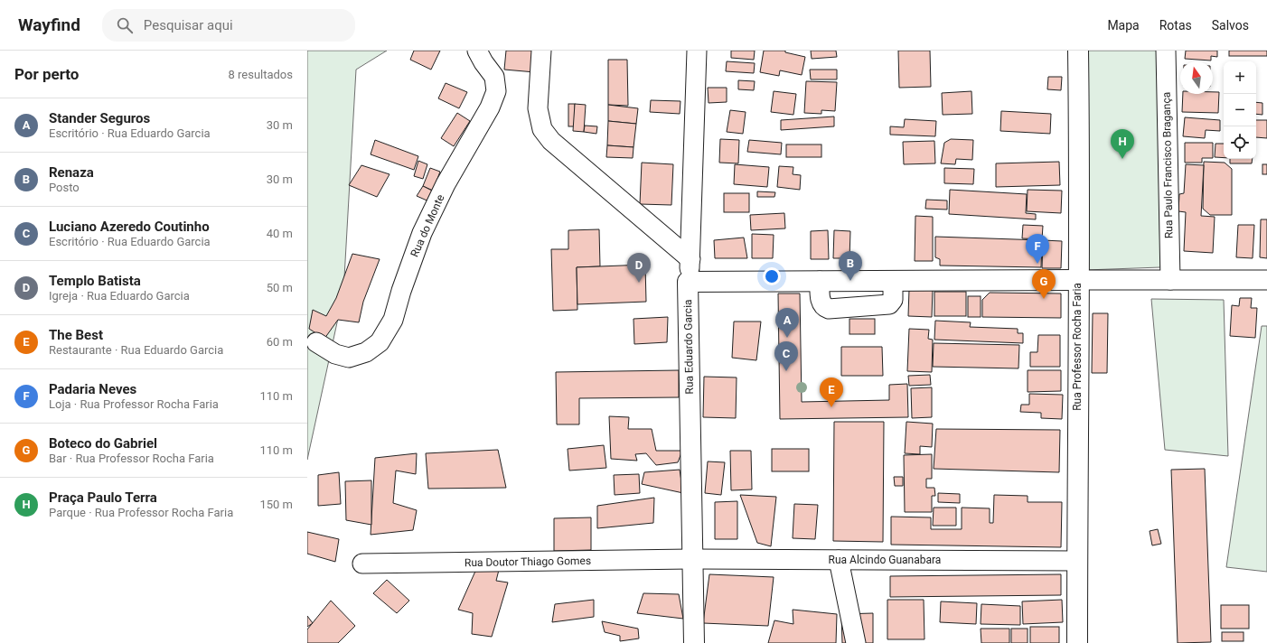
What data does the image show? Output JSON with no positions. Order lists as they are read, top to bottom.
{
  "streets": {
    "main road": ["Rua Eduardo Garcia", "Rua Professor Rocha Faria"],
    "street": [
      "Rua Paulo Francisco Bragança",
      "Rua do Monte",
      "Rua Alcindo Guanabara",
      "Rua Doutor Thiago Gomes"
    ]
  },
  "crossings": [
    ["Rua Eduardo Garcia", "Rua Alcindo Guanabara"],
    ["Rua Eduardo Garcia", "Rua Doutor Thiago Gomes"],
    ["Rua Professor Rocha Faria", "Rua Alcindo Guanabara"],
    ["Rua Alcindo Guanabara", "Rua Doutor Thiago Gomes"]
  ],
  "north": "top",
  "page": {
    "header": "Wayfind",
    "search": "Pesquisar aqui",
    "nav": ["Mapa", "Rotas", "Salvos"],
    "heading": ["Por perto", "8 resultados"],
    "map_buttons": ["+", "−"],
    "list": [
      {
        "mark": "A",
        "name": "Stander Seguros",
        "note": "Escritório · Rua Eduardo Garcia",
        "value": "30 m"
      },
      {
        "mark": "B",
        "name": "Renaza",
        "note": "Posto",
        "value": "30 m"
      },
      {
        "mark": "C",
        "name": "Luciano Azeredo Coutinho",
        "note": "Escritório · Rua Eduardo Garcia",
        "value": "40 m"
      },
      {
        "mark": "D",
        "name": "Templo Batista",
        "note": "Igreja · Rua Eduardo Garcia",
        "value": "50 m"
      },
      {
        "mark": "E",
        "name": "The Best",
        "note": "Restaurante · Rua Eduardo Garcia",
        "value": "60 m"
      },
      {
        "mark": "F",
        "name": "Padaria Neves",
        "note": "Loja · Rua Professor Rocha Faria",
        "value": "110 m"
      },
      {
        "mark": "G",
        "name": "Boteco do Gabriel",
        "note": "Bar · Rua Professor Rocha Faria",
        "value": "110 m"
      },
      {
        "mark": "H",
        "name": "Praça Paulo Terra",
        "note": "Parque · Rua Professor Rocha Faria",
        "value": "150 m"
      }
    ],
    "pins": [
      "H",
      "F",
      "B",
      "D",
      "G",
      "A",
      "C",
      "E"
    ]
  }
}
